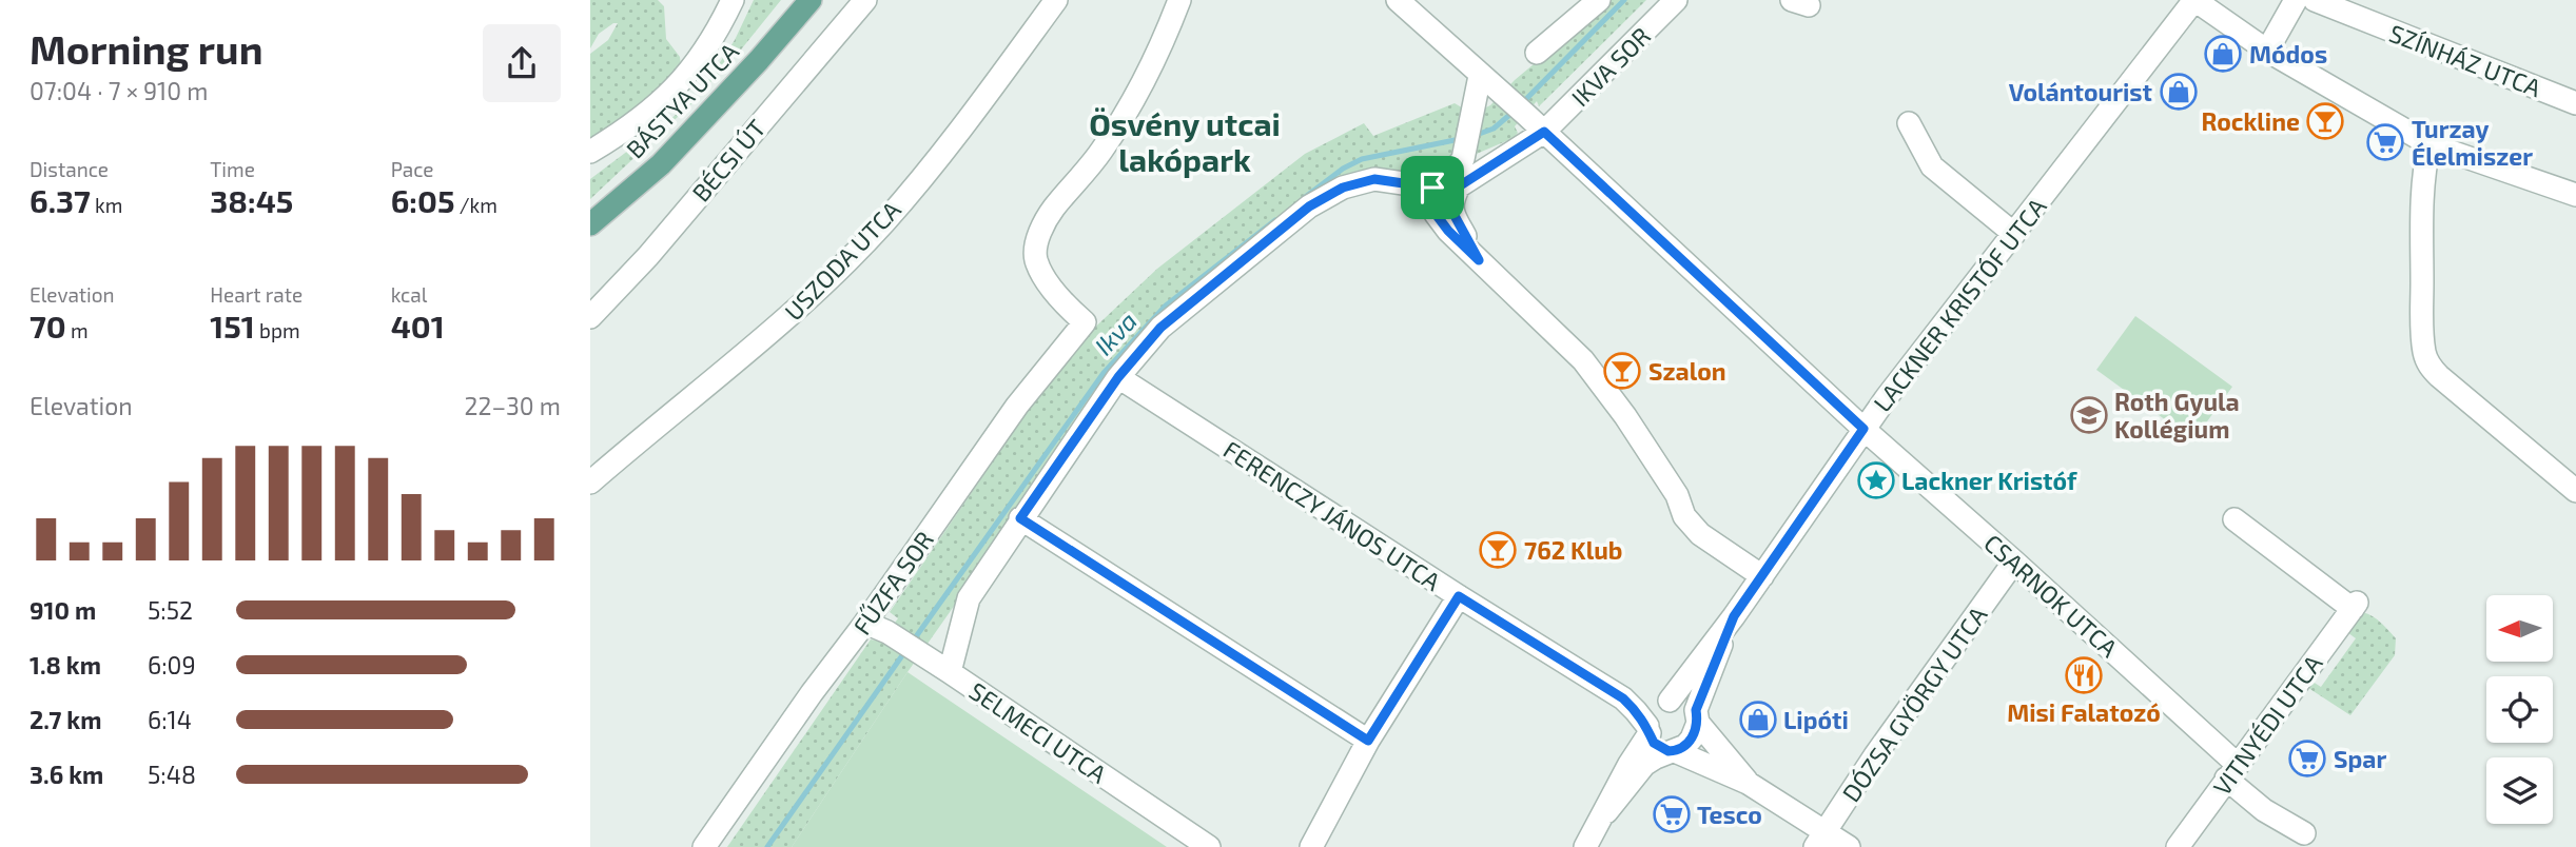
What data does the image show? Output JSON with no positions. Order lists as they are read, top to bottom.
{
  "streets": {
    "main road": ["BÁSTYA UTCA"],
    "street": [
      "SZÍNHÁZ UTCA",
      "IKVA SOR",
      "BÉCSI ÚT",
      "USZODA UTCA",
      "LACKNER KRISTÓF UTCA",
      "FERENCZY JÁNOS UTCA",
      "FŰZFA SOR",
      "CSARNOK UTCA",
      "DÓZSA GYÖRGY UTCA",
      "VITNYÉDI UTCA",
      "SELMECI UTCA"
    ]
  },
  "crossings": [
    ["IKVA SOR", "CSARNOK UTCA"],
    ["LACKNER KRISTÓF UTCA", "FERENCZY JÁNOS UTCA"],
    ["LACKNER KRISTÓF UTCA", "CSARNOK UTCA"],
    ["FŰZFA SOR", "SELMECI UTCA"],
    ["CSARNOK UTCA", "DÓZSA GYÖRGY UTCA"],
    ["CSARNOK UTCA", "VITNYÉDI UTCA"]
  ],
  "districts": ["Ösvény utcai lakópark"],
  "water": ["Ikva"],
  "places": {
    "shop": ["Módos", "Volántourist", "Lipóti"],
    "bar": ["Rockline", "Szalon", "762 Klub"],
    "supermarket": ["Turzay Élelmiszer", "Spar", "Tesco"],
    "school or university": ["Roth Gyula Kollégium"],
    "place": ["Lackner Kristóf"],
    "restaurant": ["Misi Falatozó"]
  },
  "north": "left",
  "page": {
    "heading": ["Morning run", "07:04 · 7 × 910 m"],
    "stats": [
      ["Distance", "6.37 km"],
      ["Time", "38:45"],
      ["Pace", "6:05 /km"],
      ["Elevation", "70 m"],
      ["Heart rate", "151 bpm"],
      ["kcal", "401"]
    ],
    "chart": ["Elevation", "22–30 m"],
    "list": [
      {
        "name": "910 m",
        "note": "5:52"
      },
      {
        "name": "1.8 km",
        "note": "6:09"
      },
      {
        "name": "2.7 km",
        "note": "6:14"
      },
      {
        "name": "3.6 km",
        "note": "5:48"
      }
    ]
  }
}
